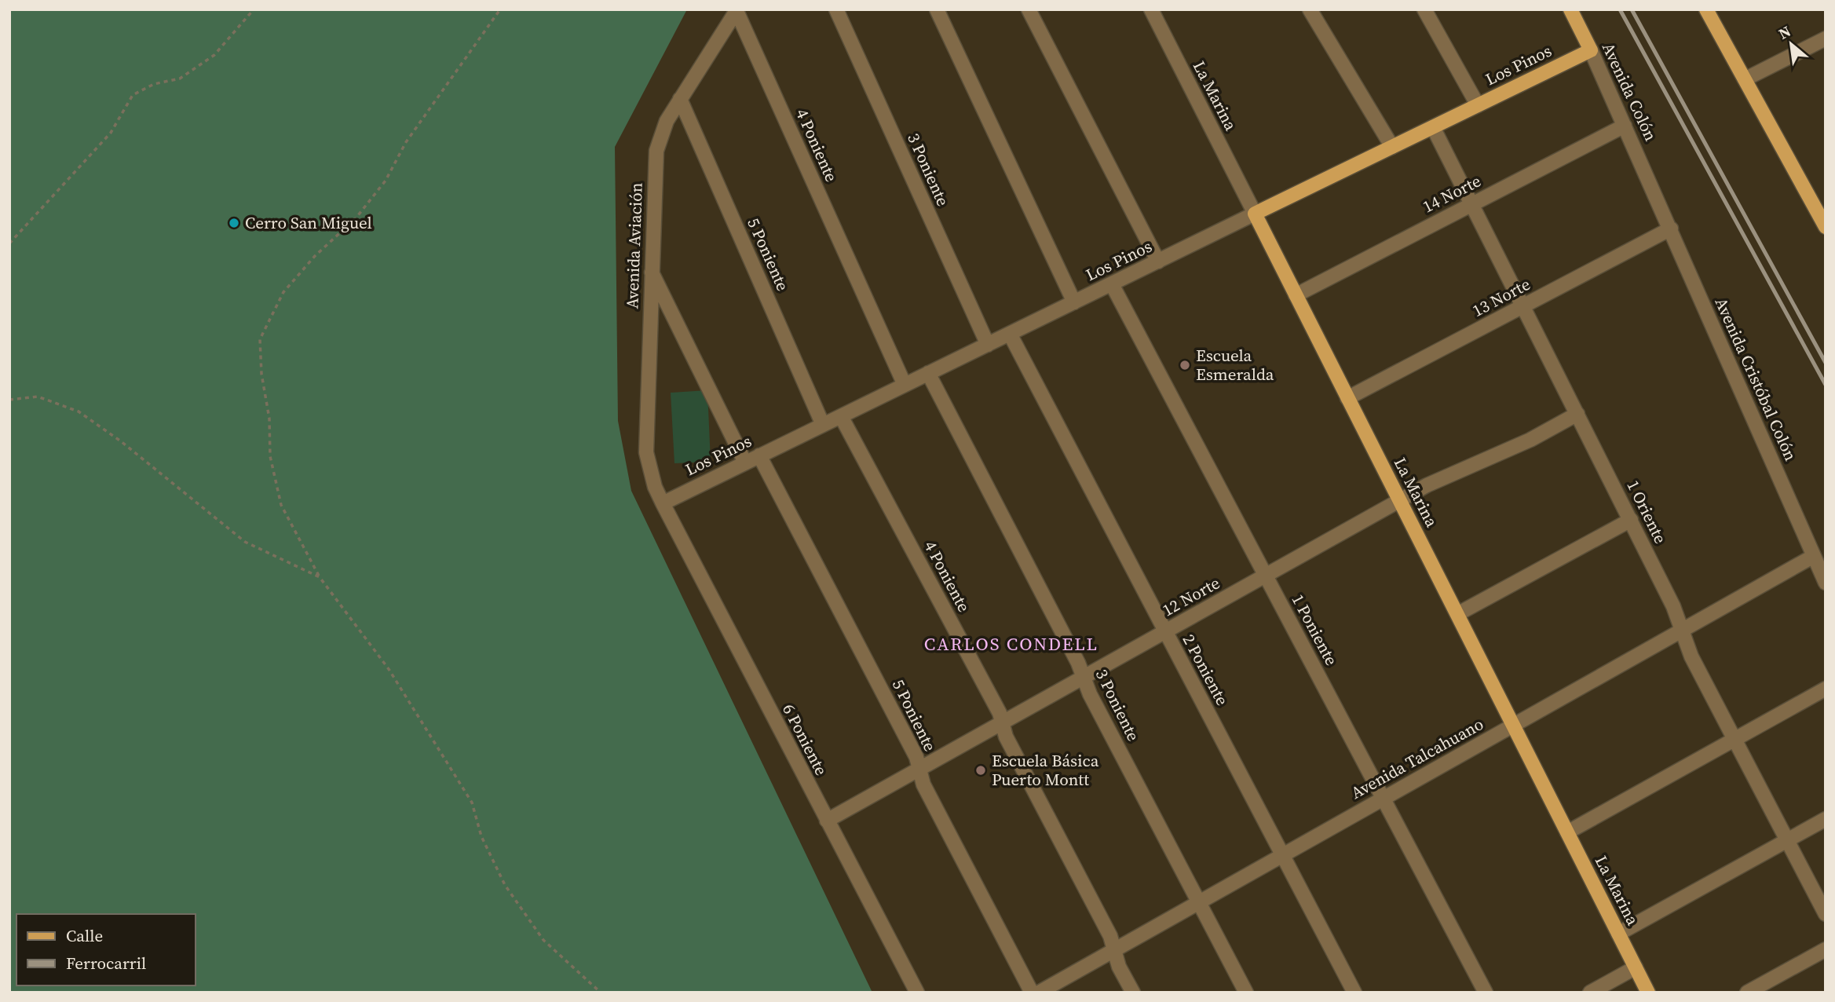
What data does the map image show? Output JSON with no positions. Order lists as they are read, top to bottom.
{
  "streets": {
    "main road": ["Los Pinos", "Avenida Colón", "La Marina"],
    "street": [
      "4 Poniente",
      "3 Poniente",
      "14 Norte",
      "Avenida Aviación",
      "5 Poniente",
      "13 Norte",
      "Avenida Cristóbal Colón",
      "1 Oriente",
      "12 Norte",
      "1 Poniente",
      "2 Poniente",
      "6 Poniente",
      "Avenida Talcahuano"
    ]
  },
  "crossings": [
    ["Los Pinos", "Avenida Colón"],
    ["Los Pinos", "La Marina"],
    ["Los Pinos", "4 Poniente"],
    ["Los Pinos", "3 Poniente"],
    ["Los Pinos", "Avenida Aviación"],
    ["Los Pinos", "5 Poniente"],
    ["Los Pinos", "1 Oriente"],
    ["Los Pinos", "1 Poniente"],
    ["Los Pinos", "2 Poniente"],
    ["Los Pinos", "6 Poniente"],
    ["Avenida Colón", "14 Norte"],
    ["Avenida Colón", "Avenida Cristóbal Colón"],
    ["La Marina", "14 Norte"],
    ["La Marina", "13 Norte"],
    ["La Marina", "12 Norte"],
    ["La Marina", "Avenida Talcahuano"],
    ["4 Poniente", "Avenida Aviación"],
    ["4 Poniente", "12 Norte"],
    ["4 Poniente", "Avenida Talcahuano"],
    ["3 Poniente", "12 Norte"],
    ["3 Poniente", "Avenida Talcahuano"],
    ["14 Norte", "1 Oriente"],
    ["Avenida Aviación", "5 Poniente"],
    ["Avenida Aviación", "6 Poniente"],
    ["5 Poniente", "12 Norte"],
    ["13 Norte", "Avenida Cristóbal Colón"],
    ["13 Norte", "1 Oriente"],
    ["Avenida Cristóbal Colón", "Avenida Talcahuano"],
    ["1 Oriente", "12 Norte"],
    ["1 Oriente", "Avenida Talcahuano"],
    ["12 Norte", "1 Poniente"],
    ["12 Norte", "2 Poniente"],
    ["12 Norte", "6 Poniente"],
    ["1 Poniente", "Avenida Talcahuano"],
    ["2 Poniente", "Avenida Talcahuano"]
  ],
  "districts": ["CARLOS CONDELL"],
  "places": ["Cerro San Miguel", "Escuela Esmeralda", "Escuela Básica Puerto Montt"],
  "legend": ["Calle", "Ferrocarril"],
  "north": "top left"
}
